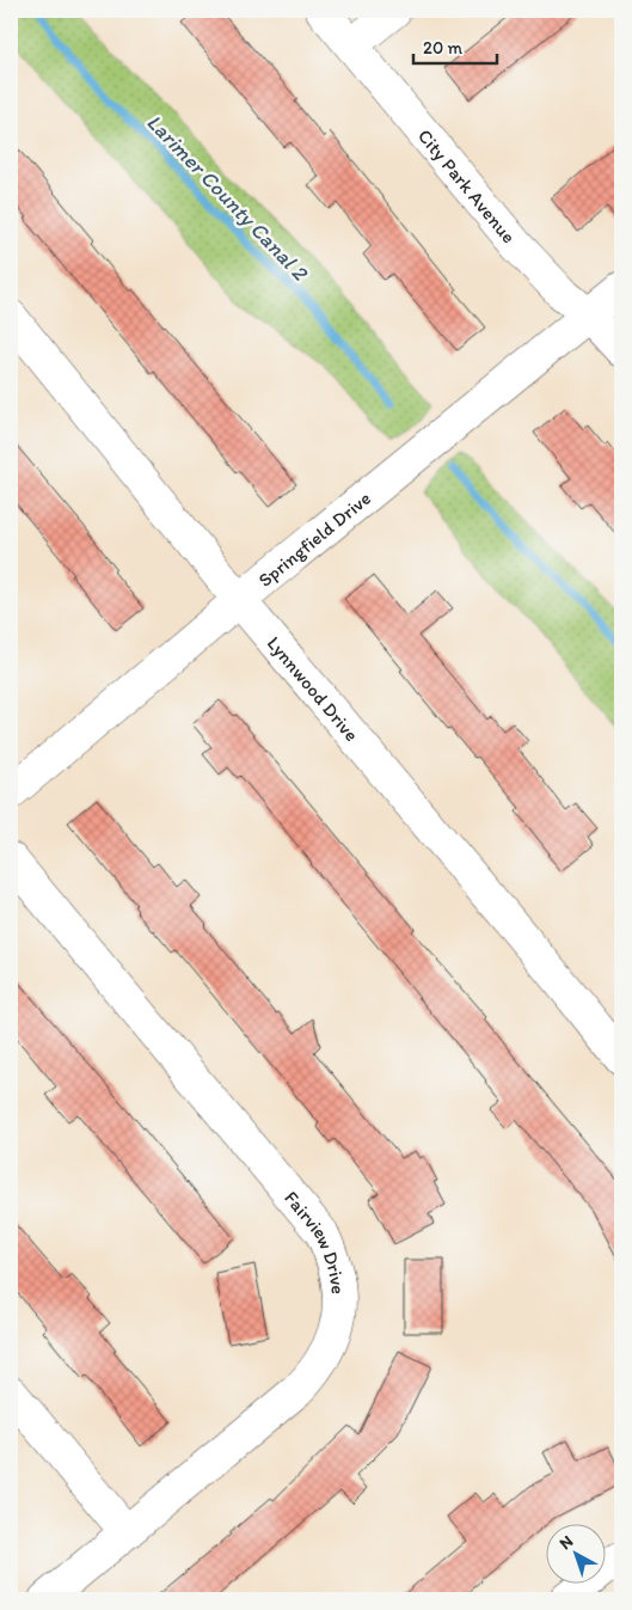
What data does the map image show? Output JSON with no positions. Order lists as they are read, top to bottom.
{
  "streets": {
    "street": [
      "City Park Avenue",
      "Springfield Drive",
      "Lynnwood Drive",
      "Fairview Drive"
    ]
  },
  "crossings": [
    ["City Park Avenue", "Springfield Drive"],
    ["Springfield Drive", "Lynnwood Drive"]
  ],
  "water": ["Larimer County Canal 2"],
  "scale_bar": "20 m",
  "north": "top left"
}
